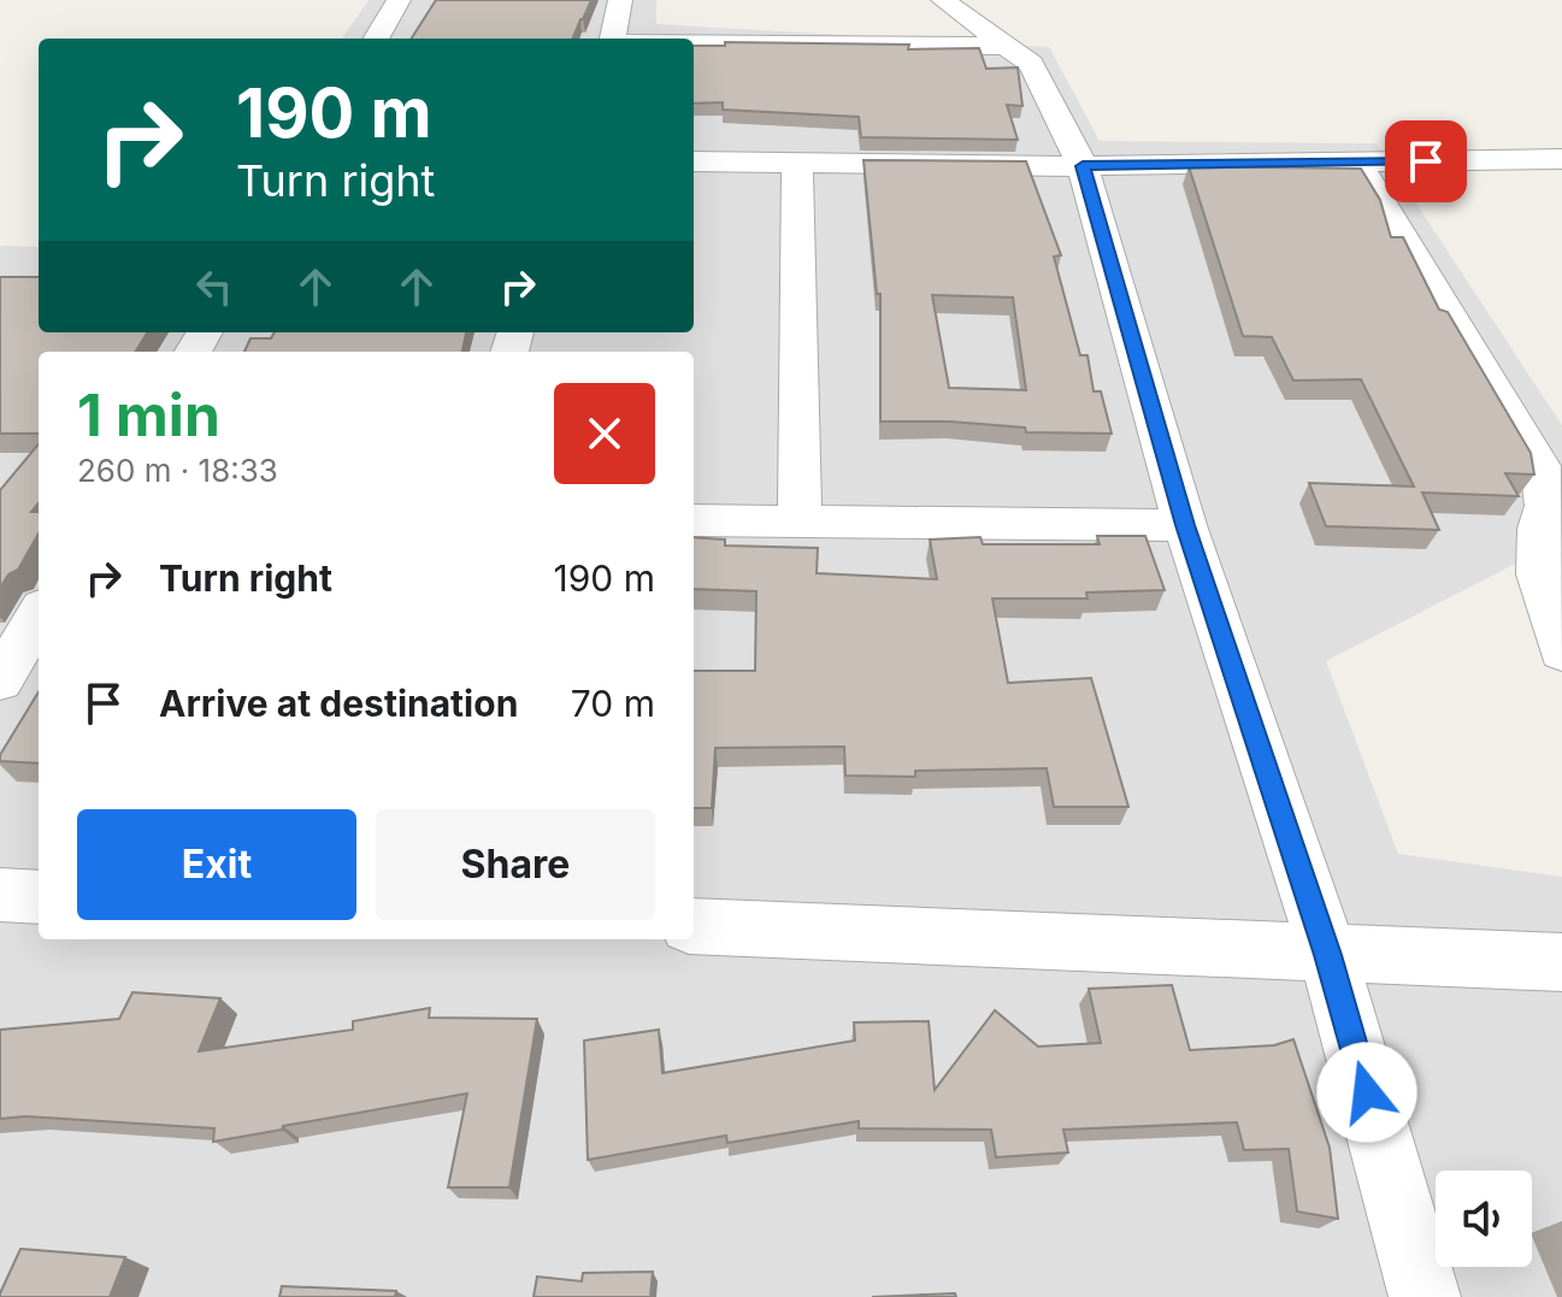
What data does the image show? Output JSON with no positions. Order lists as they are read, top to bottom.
{
  "page": {
    "turn": ["190 m", "Turn right"],
    "heading": ["1 min", "260 m · 18:33"],
    "list": [
      {
        "name": "Turn right",
        "value": "190 m"
      },
      {
        "name": "Arrive at destination",
        "value": "70 m"
      }
    ],
    "buttons": ["Exit", "Share"]
  }
}
